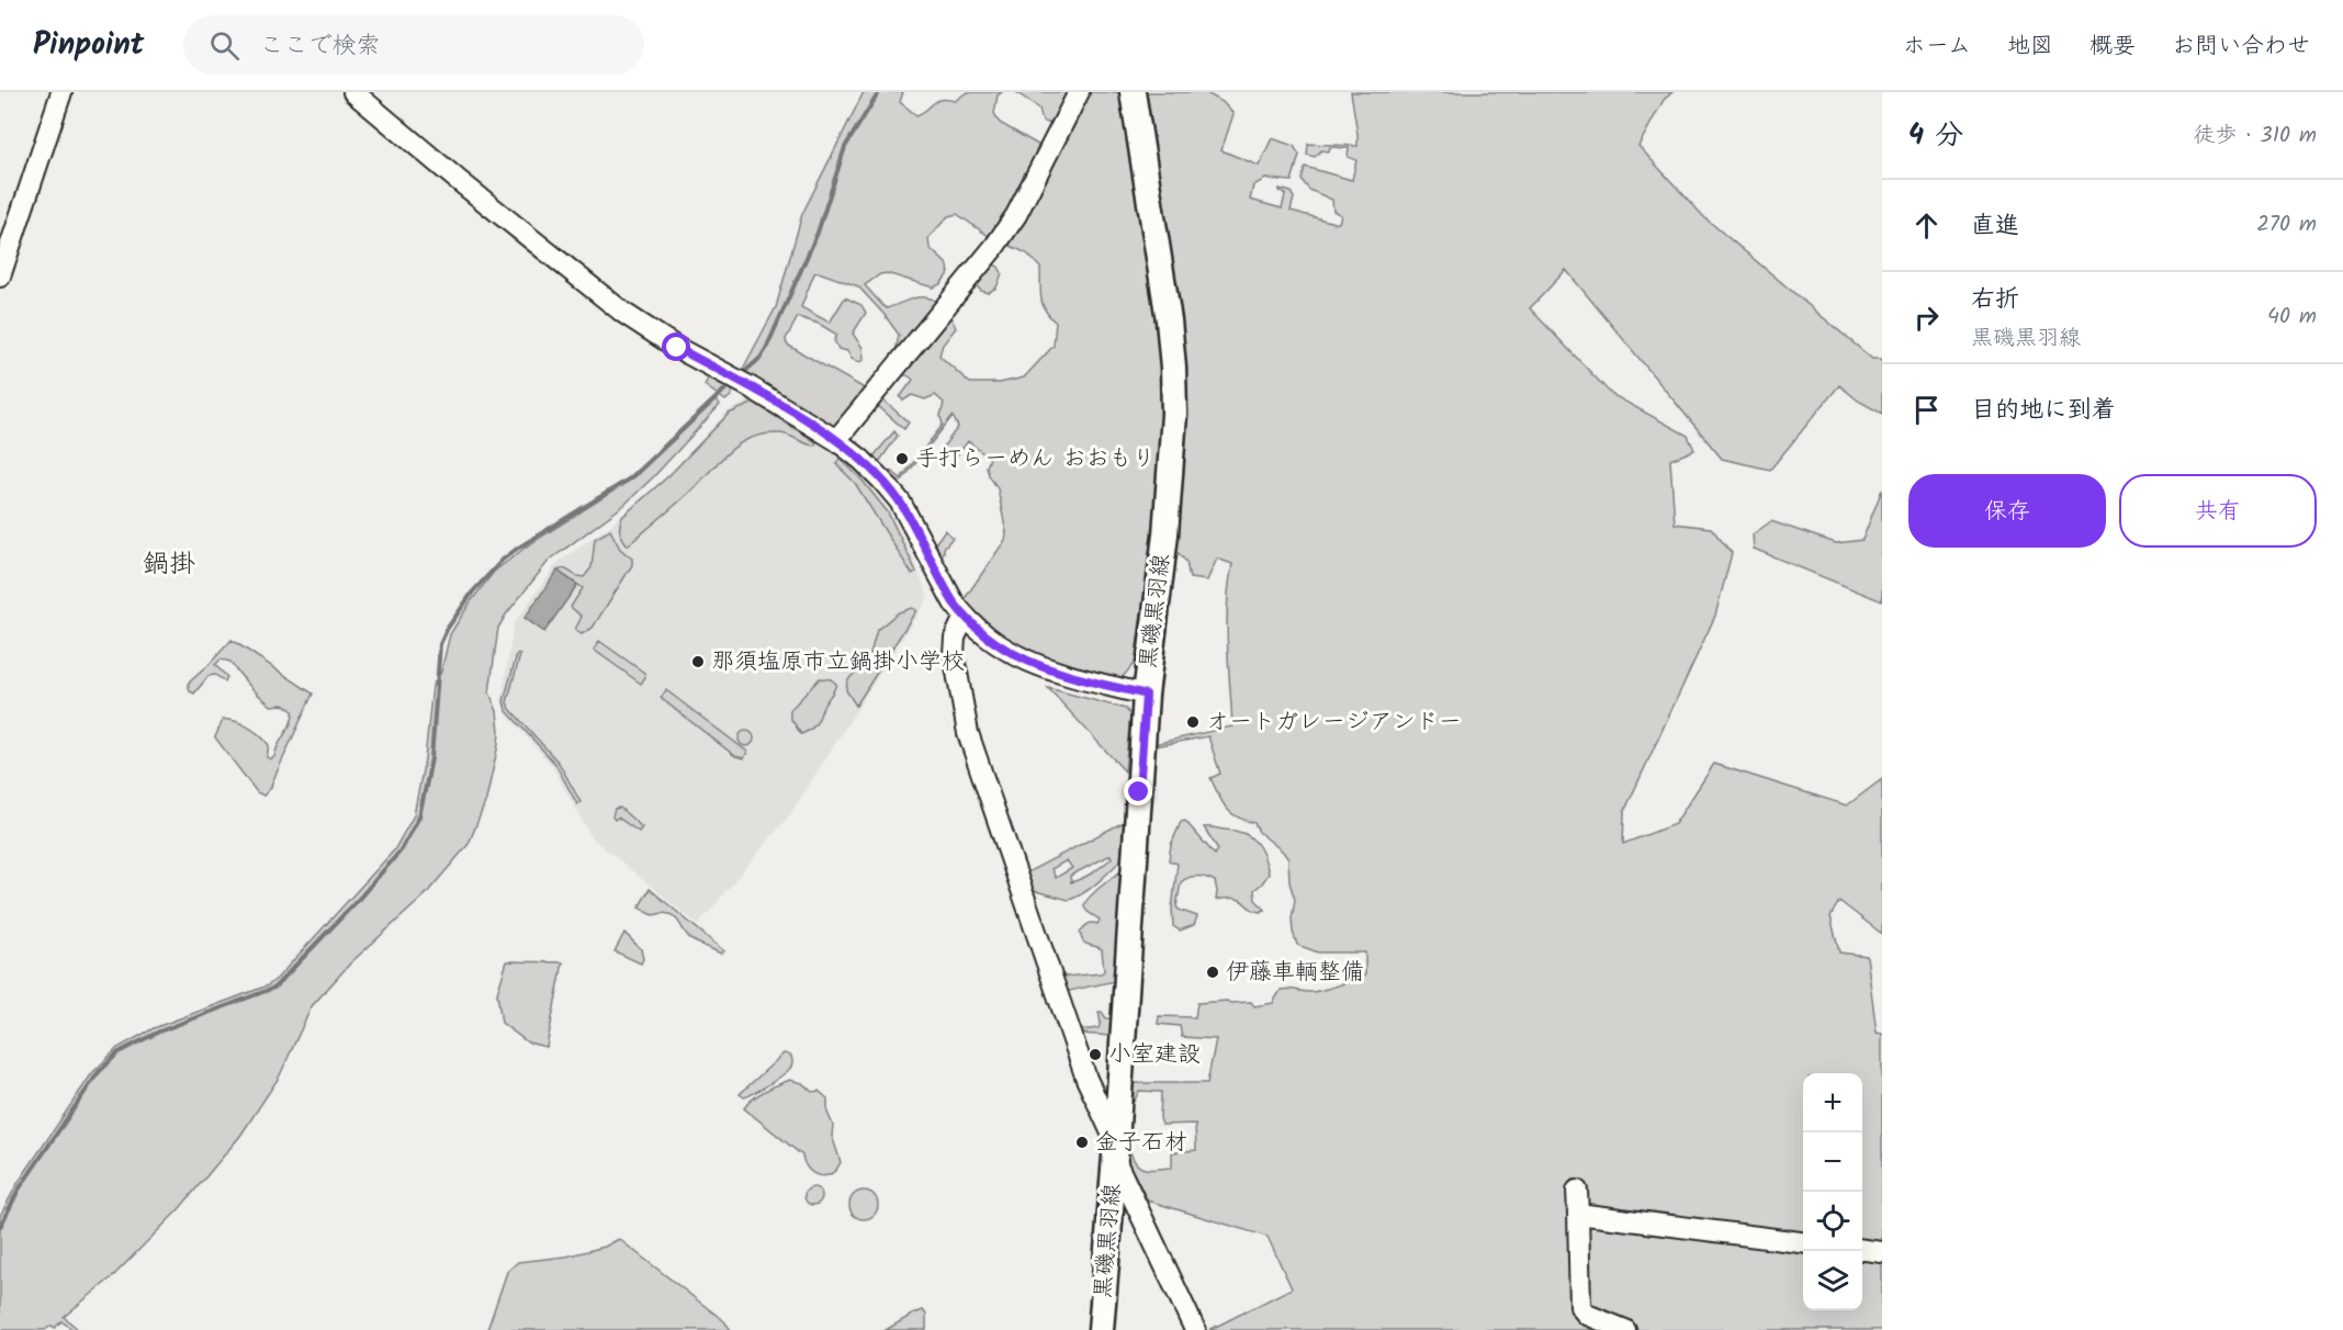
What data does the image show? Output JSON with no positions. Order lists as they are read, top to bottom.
{
  "streets": {
    "main road": ["黒磯黒羽線"]
  },
  "districts": ["鍋掛"],
  "places": [
    "手打らーめん おおもり",
    "那須塩原市立鍋掛小学校",
    "オートガレージアンドー",
    "伊藤車輌整備",
    "小室建設",
    "金子石材"
  ],
  "page": {
    "header": "Pinpoint",
    "search": "ここで検索",
    "nav": [
      "ホーム",
      "地図",
      "概要",
      "お問い合わせ"
    ],
    "heading": ["4 分", "徒歩 · 310 m"],
    "list": [
      ["直進", "270 m"],
      ["右折", "黒磯黒羽線", "40 m"],
      "目的地に到着"
    ],
    "buttons": ["保存", "共有"],
    "map_buttons": ["+", "−"]
  }
}
